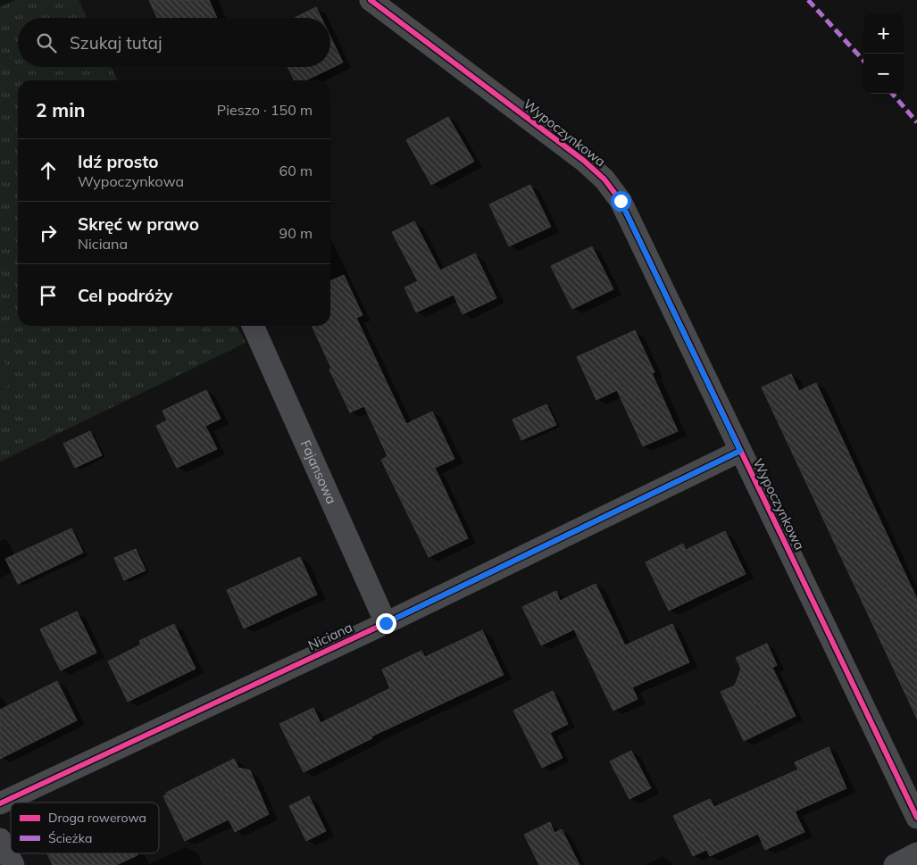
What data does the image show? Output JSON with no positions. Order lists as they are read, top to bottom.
{
  "streets": {
    "street": ["Wypoczynkowa", "Fajansowa", "Niciana"]
  },
  "crossings": [
    ["Wypoczynkowa", "Niciana"],
    ["Fajansowa", "Niciana"]
  ],
  "legend": ["Droga rowerowa", "Ścieżka"],
  "page": {
    "map_buttons": ["+", "−"],
    "search": "Szukaj tutaj",
    "heading": ["2 min", "Pieszo · 150 m"],
    "list": [
      ["Idź prosto", "Wypoczynkowa", "60 m"],
      ["Skręć w prawo", "Niciana", "90 m"],
      "Cel podróży"
    ]
  }
}
